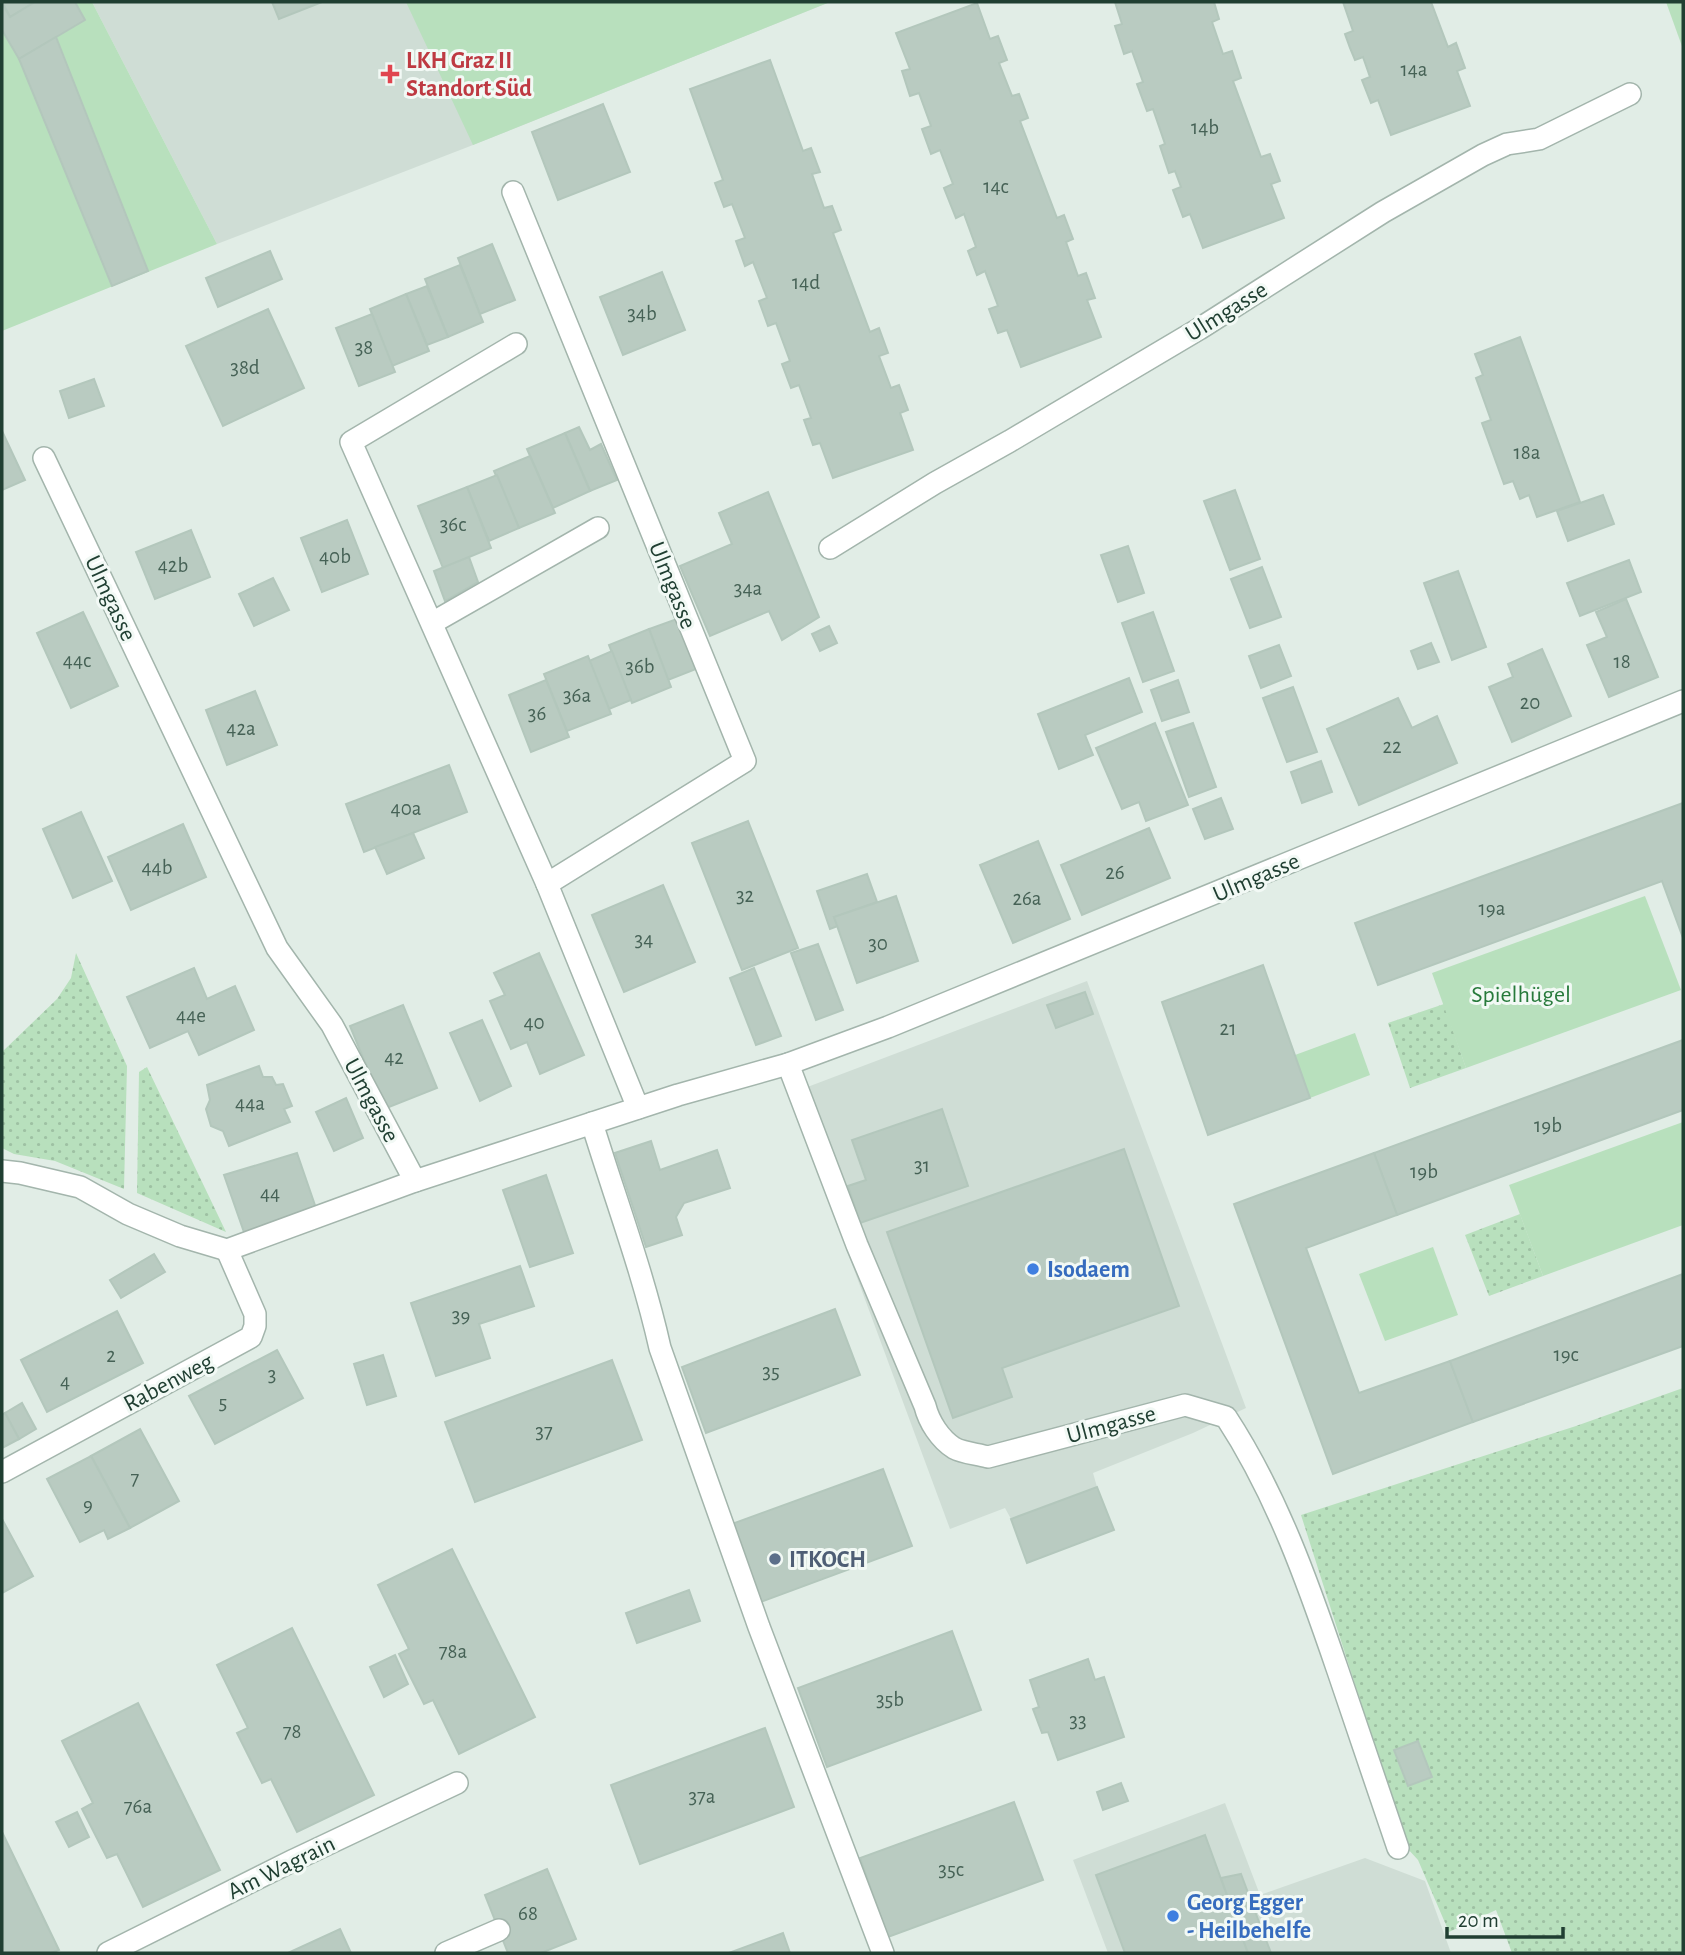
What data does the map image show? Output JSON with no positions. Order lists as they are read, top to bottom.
{
  "streets": {
    "street": ["Ulmgasse", "Rabenweg", "Am Wagrain"]
  },
  "crossings": [
    ["Ulmgasse", "Rabenweg"]
  ],
  "parks": ["Spielhügel"],
  "places": {
    "health": ["LKH Graz II Standort Süd"],
    "other": ["Isodaem", "ITKOCH", "Georg Egger - Heilbehelfe"]
  },
  "house_numbers": [
    "14a",
    "14b",
    "14c",
    "14d",
    "34b",
    "38",
    "38d",
    "18a",
    "36c",
    "40b",
    "42b",
    "34a",
    "44c",
    "18",
    "36b",
    "36a",
    "20",
    "36",
    "42a",
    "22",
    "40a",
    "44b",
    "26",
    "32",
    "26a",
    "19a",
    "34",
    "30",
    "44e",
    "40",
    "21",
    "42",
    "44a",
    "19b",
    "31",
    "19b",
    "44",
    "39",
    "19c",
    "2",
    "35",
    "3",
    "4",
    "5",
    "37",
    "7",
    "9",
    "78a",
    "35b",
    "33",
    "78",
    "37a",
    "76a",
    "35c",
    "68"
  ],
  "scale_bar": "20 m"
}
